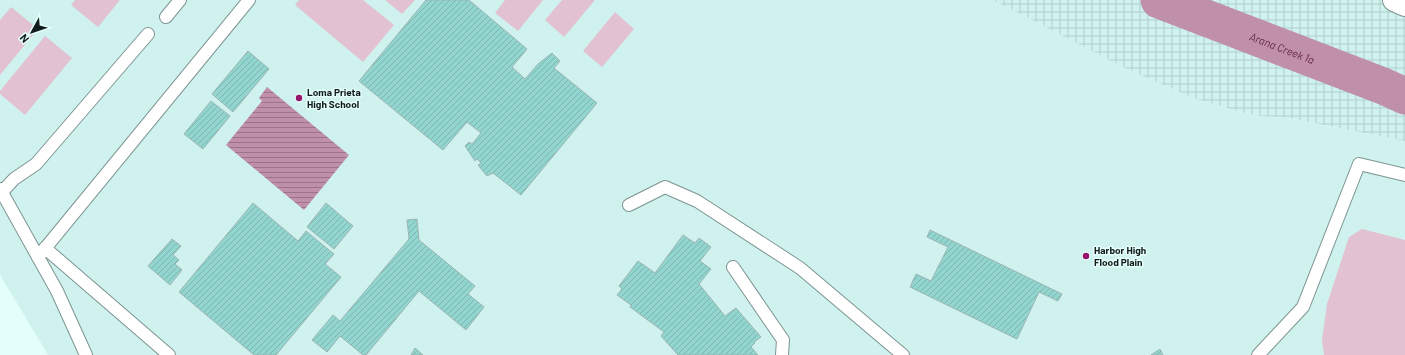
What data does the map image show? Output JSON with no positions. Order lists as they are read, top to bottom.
{
  "water": ["Arana Creek 1a"],
  "places": ["Loma Prieta High School", "Harbor High Flood Plain"],
  "north": "bottom left"
}
